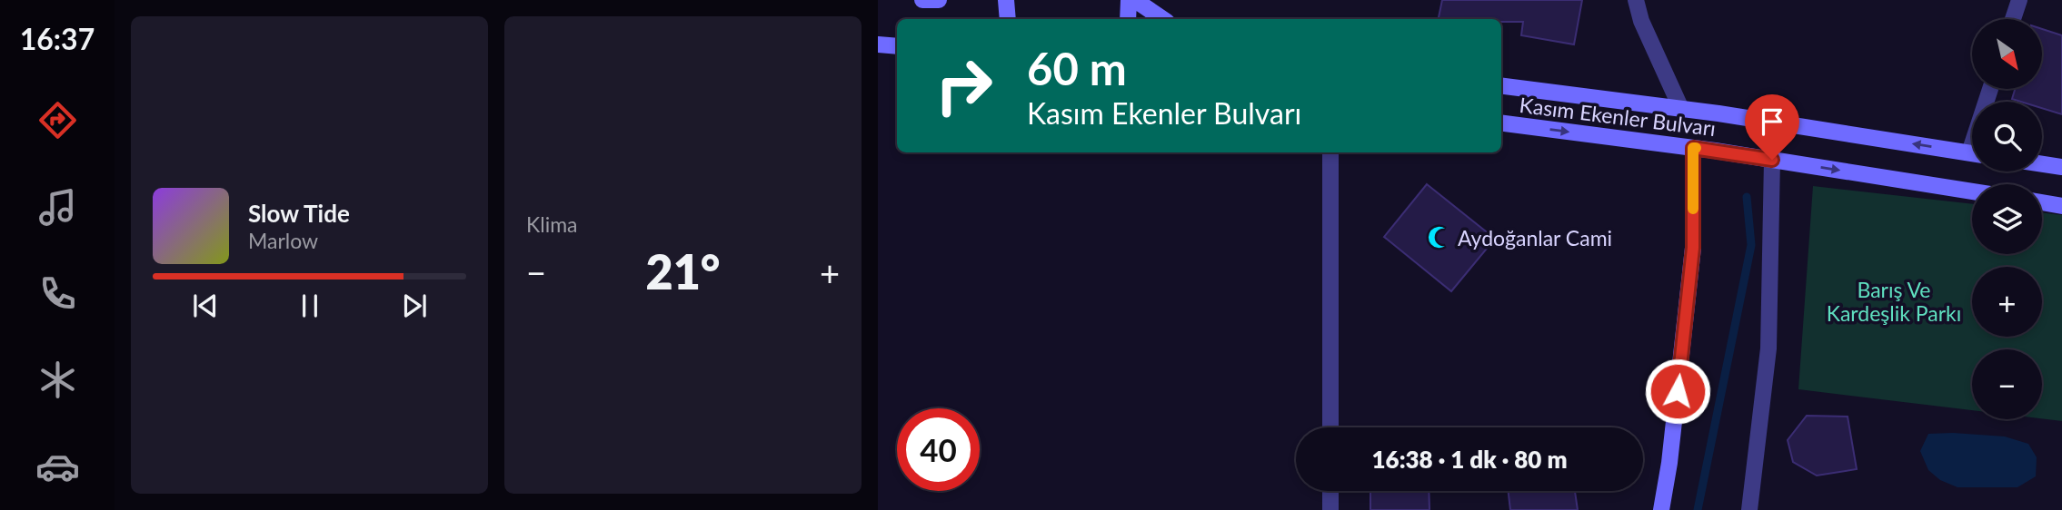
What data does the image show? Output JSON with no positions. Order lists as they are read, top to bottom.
{
  "streets": {
    "street": ["Kasım Ekenler Bulvarı"]
  },
  "parks": ["Barış Ve Kardeşlik Parkı"],
  "places": {
    "mosque": ["Aydoğanlar Cami"]
  },
  "north": "bottom right",
  "page": {
    "tabs": "16:37",
    "tile": "Klima",
    "map_buttons": ["+", "−"],
    "turn": ["60 m", "Kasım Ekenler Bulvarı"],
    "song": ["Slow Tide", "Marlow"],
    "heat": ["−", "21°", "+"],
    "limit": "40",
    "trip": "16:38 · 1 dk · 80 m"
  }
}
